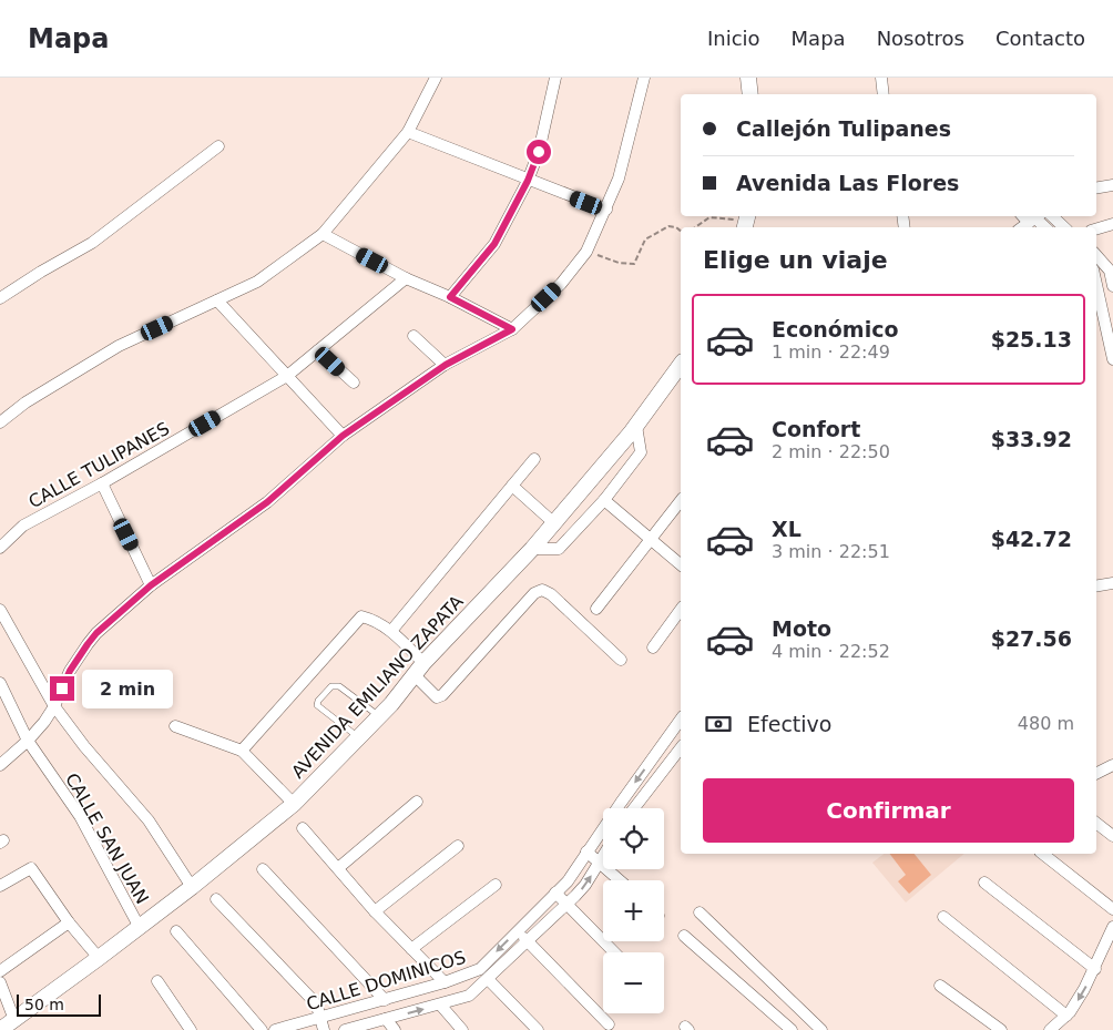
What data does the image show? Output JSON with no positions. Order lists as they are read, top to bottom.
{
  "streets": {
    "main road": ["AVENIDA EMILIANO ZAPATA"],
    "street": ["CALLE TULIPANES", "CALLE SAN JUAN", "CALLE DOMINICOS"]
  },
  "crossings": [
    ["AVENIDA EMILIANO ZAPATA", "CALLE SAN JUAN"]
  ],
  "scale_bar": "50 m",
  "page": {
    "header": "Mapa",
    "nav": [
      "Inicio",
      "Mapa",
      "Nosotros",
      "Contacto"
    ],
    "banner": ["Callejón Tulipanes", "Avenida Las Flores"],
    "heading": "Elige un viaje",
    "list": [
      {
        "name": "Económico",
        "note": "1 min · 22:49",
        "value": "$25.13"
      },
      {
        "name": "Confort",
        "note": "2 min · 22:50",
        "value": "$33.92"
      },
      {
        "name": "XL",
        "note": "3 min · 22:51",
        "value": "$42.72"
      },
      {
        "name": "Moto",
        "note": "4 min · 22:52",
        "value": "$27.56"
      }
    ],
    "bubble": "2 min",
    "pay": ["Efectivo", "480 m"],
    "buttons": "Confirmar",
    "map_buttons": ["+", "−"],
    "scale": "50 m"
  }
}
